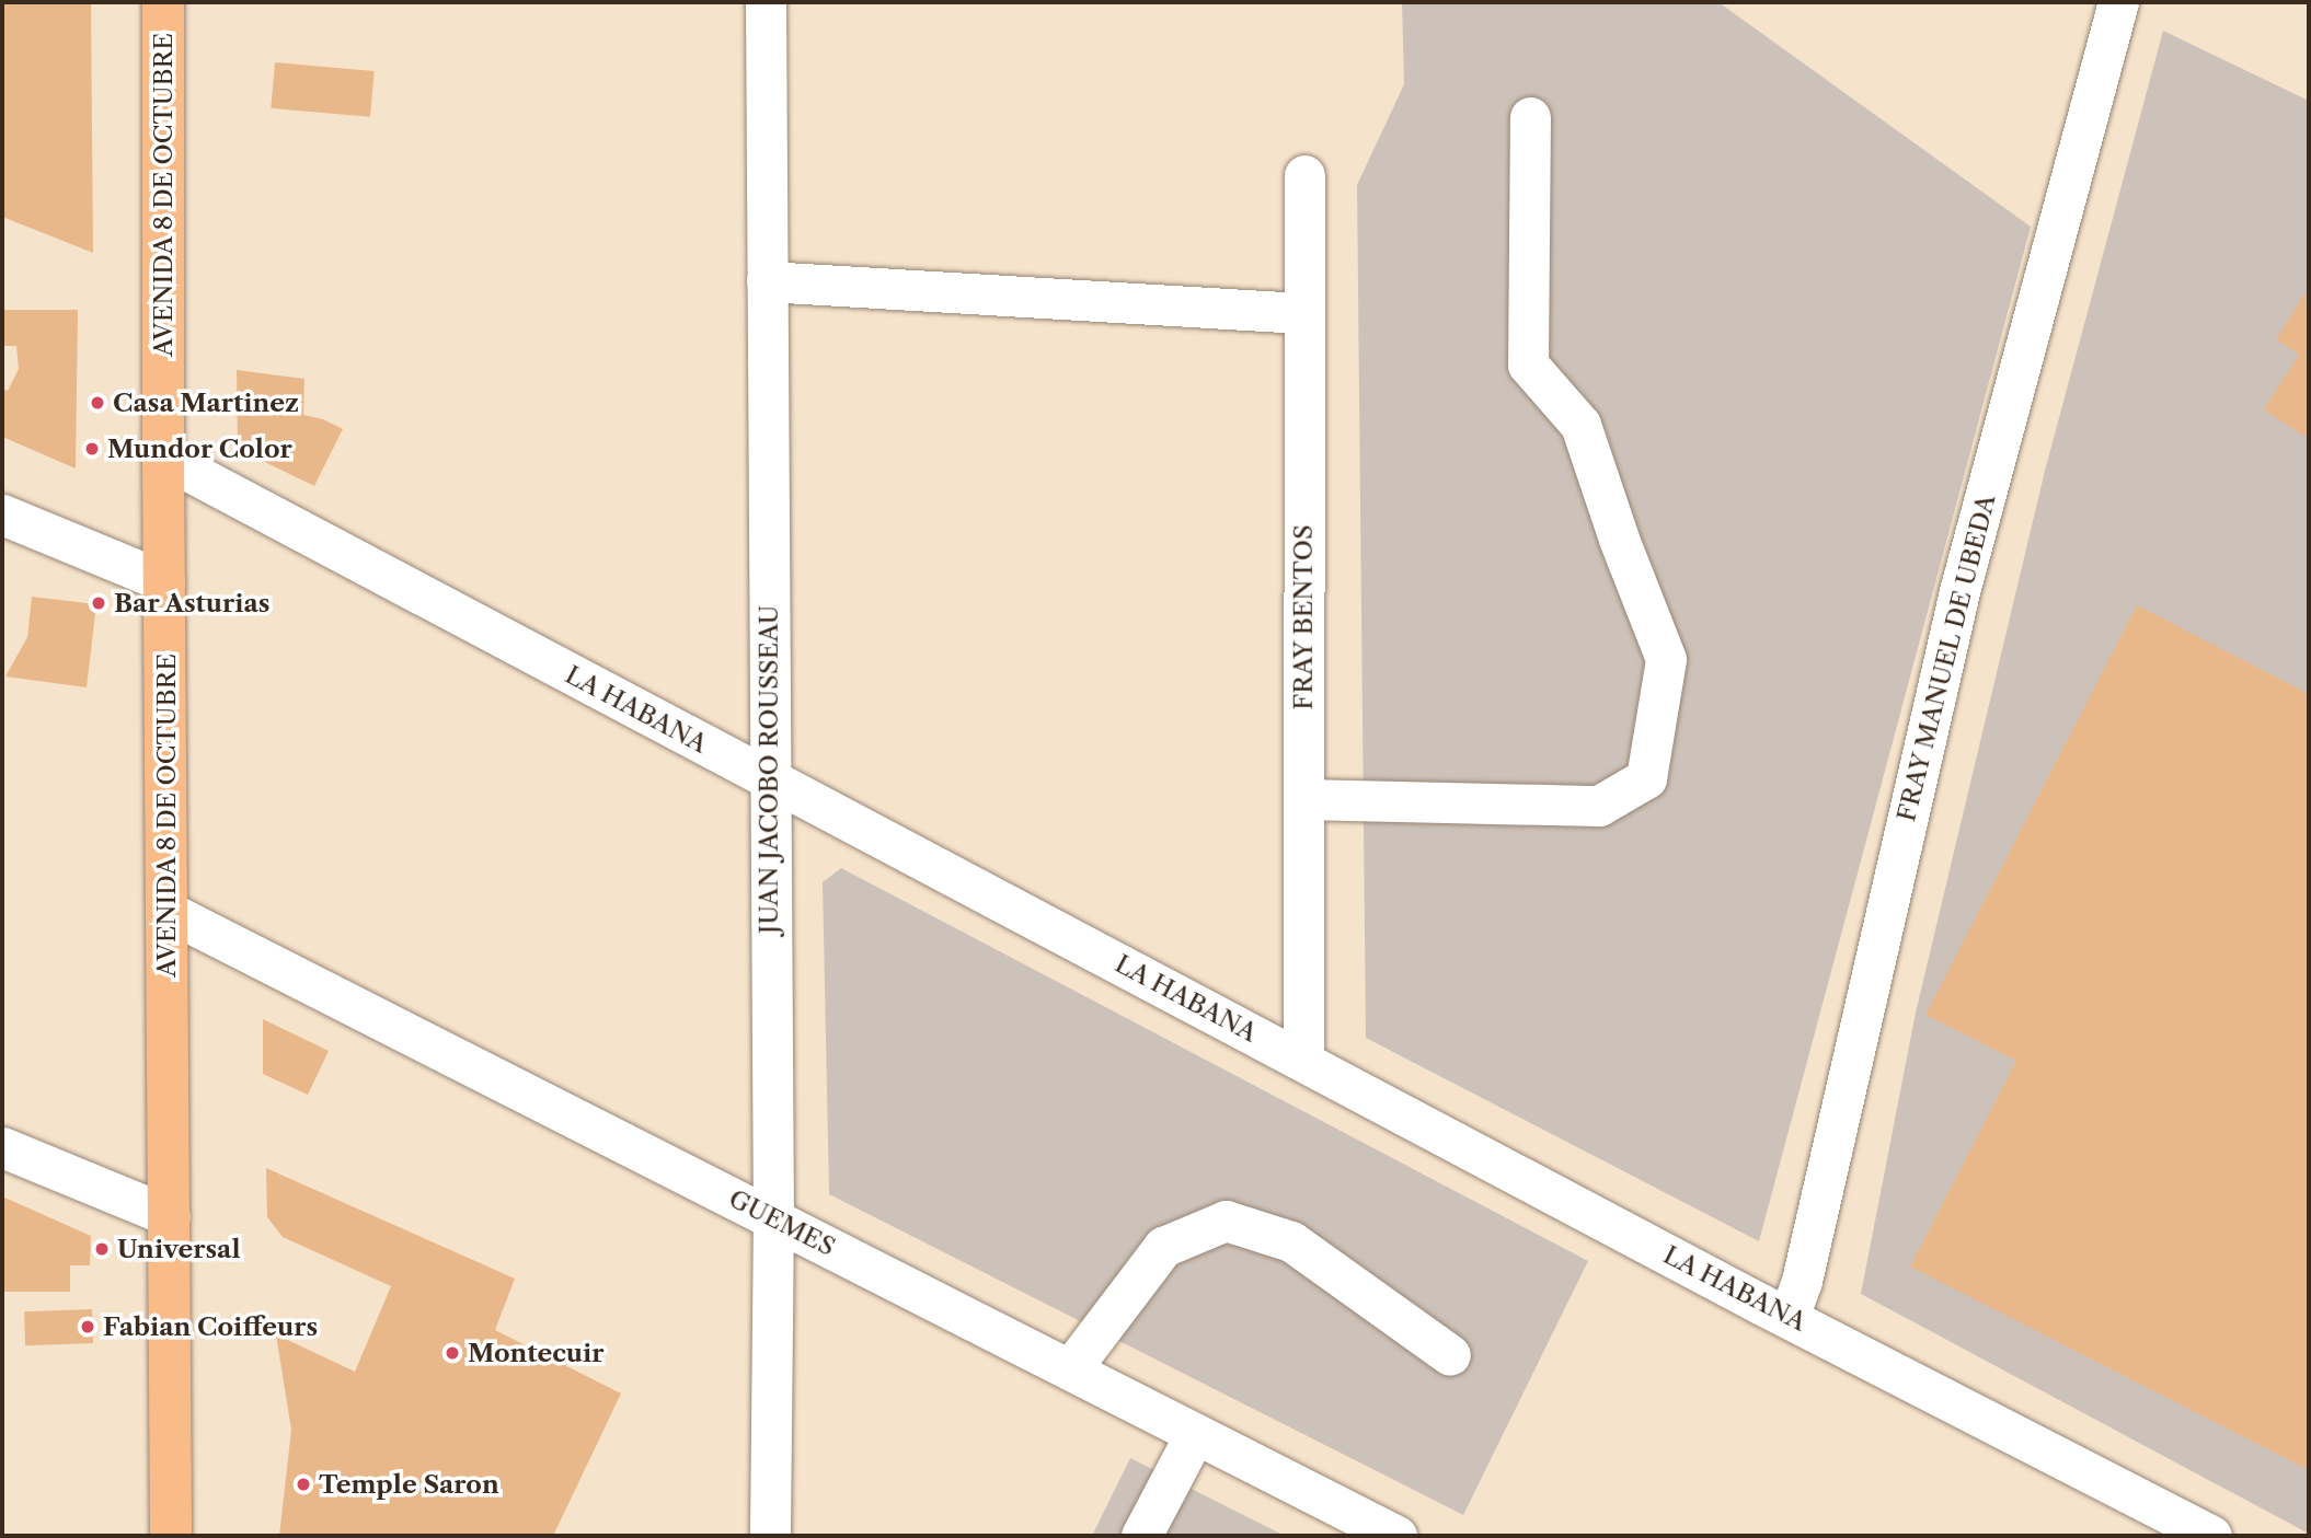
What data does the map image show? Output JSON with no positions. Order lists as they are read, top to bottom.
{
  "streets": {
    "main road": ["AVENIDA 8 DE OCTUBRE"],
    "street": [
      "FRAY BENTOS",
      "FRAY MANUEL DE UBEDA",
      "LA HABANA",
      "JUAN JACOBO ROUSSEAU",
      "GUEMES"
    ]
  },
  "crossings": [
    ["AVENIDA 8 DE OCTUBRE", "LA HABANA"],
    ["AVENIDA 8 DE OCTUBRE", "GUEMES"],
    ["FRAY BENTOS", "LA HABANA"],
    ["FRAY MANUEL DE UBEDA", "LA HABANA"],
    ["LA HABANA", "JUAN JACOBO ROUSSEAU"],
    ["JUAN JACOBO ROUSSEAU", "GUEMES"]
  ],
  "places": [
    "Casa Martinez",
    "Mundor Color",
    "Bar Asturias",
    "Universal",
    "Fabian Coiffeurs",
    "Montecuir",
    "Temple Saron"
  ]
}
